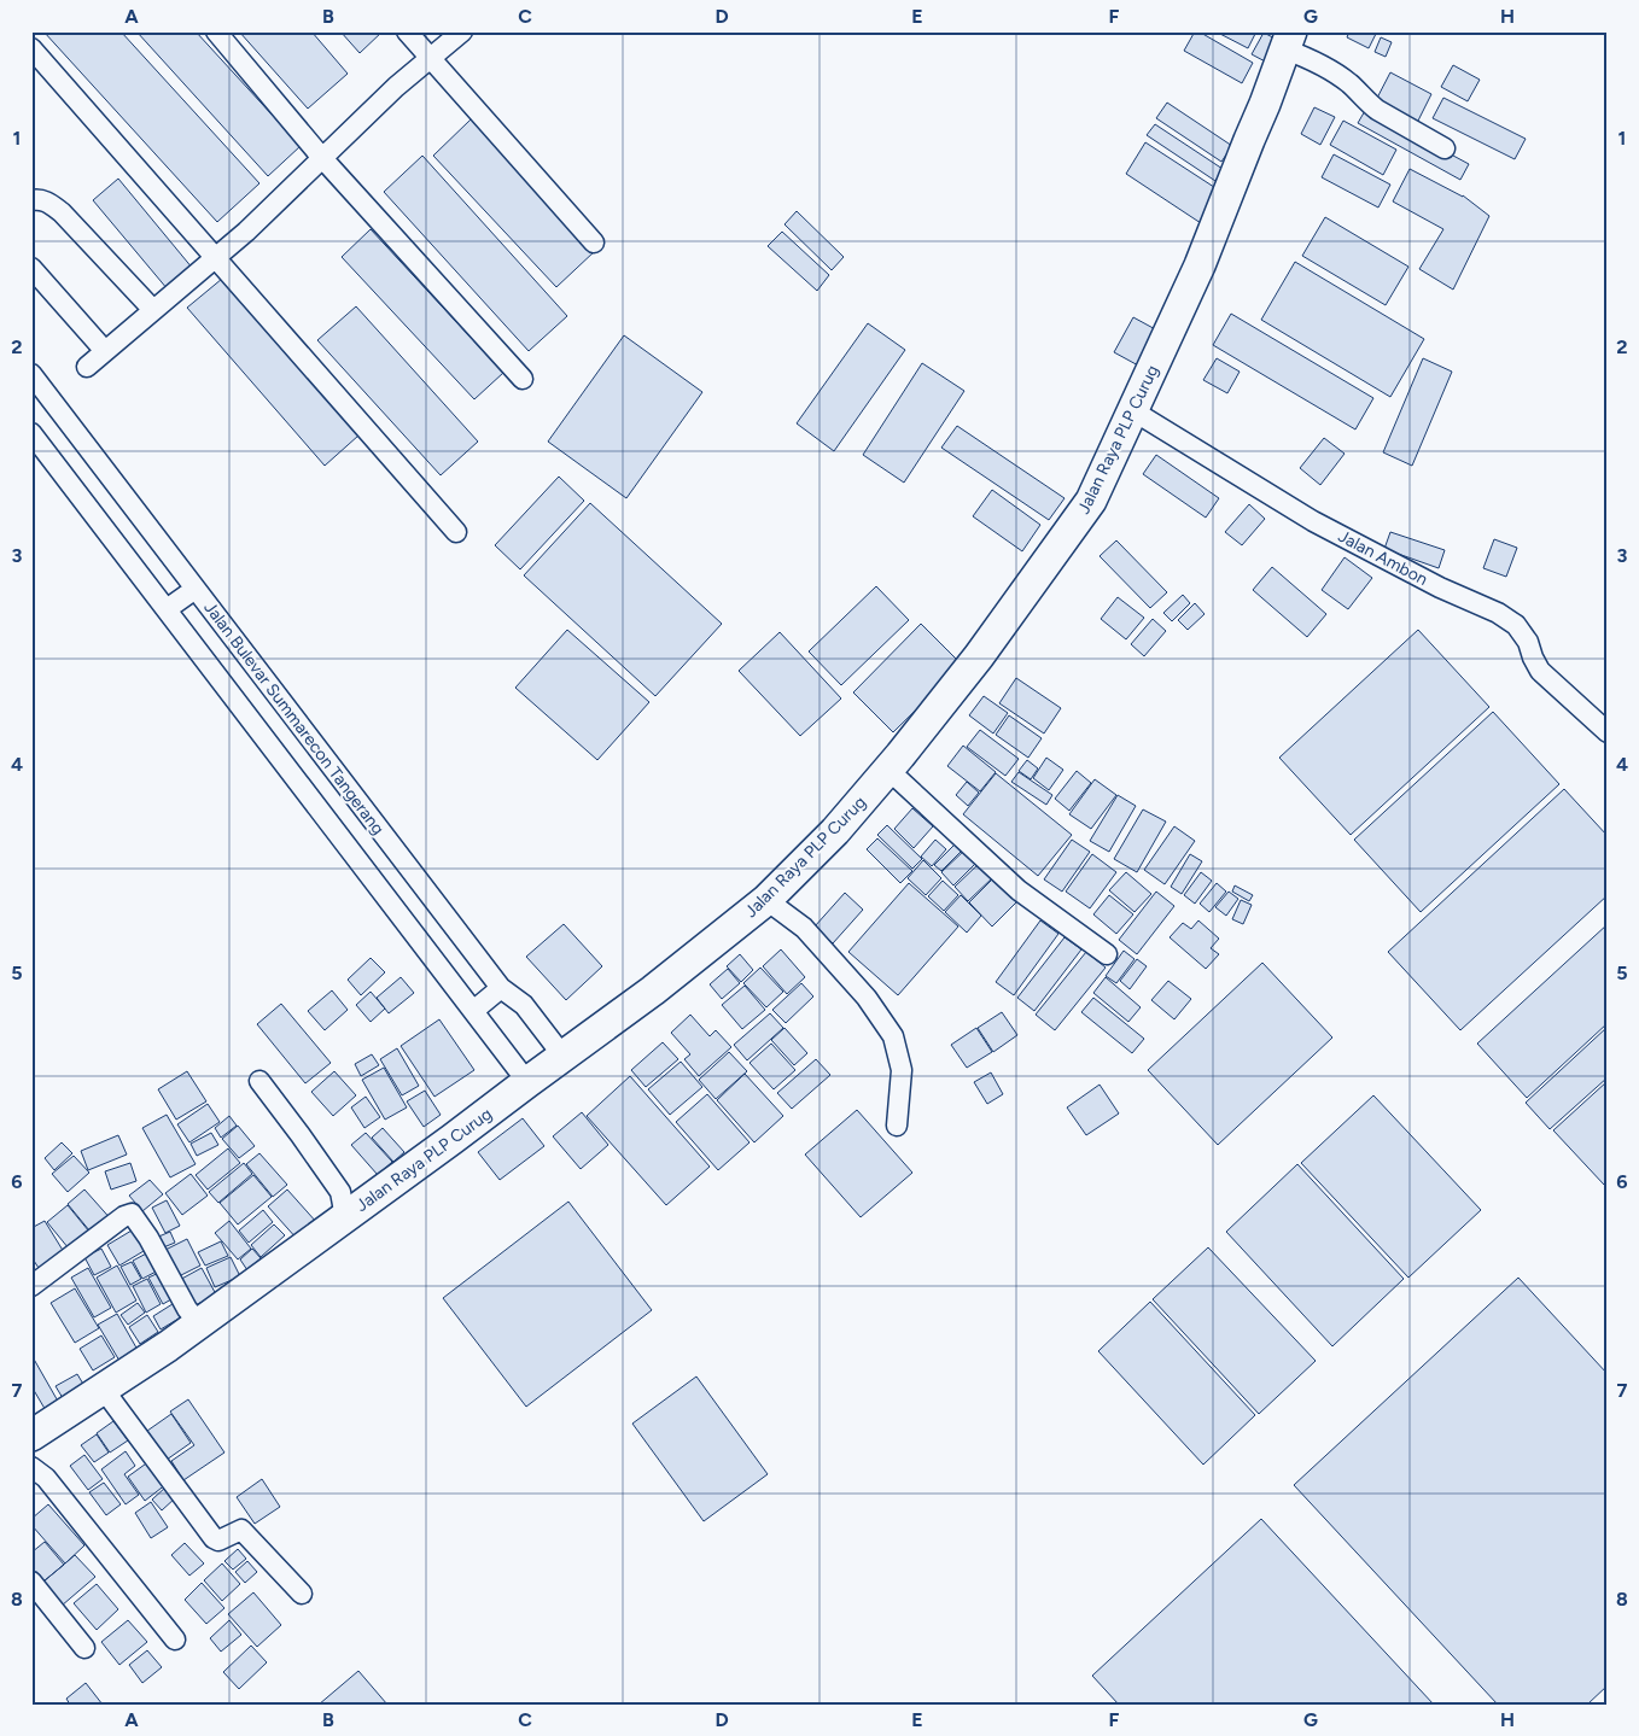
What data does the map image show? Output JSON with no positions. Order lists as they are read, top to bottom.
{
  "streets": {
    "main road": ["Jalan Raya PLP Curug"],
    "street": ["Jalan Ambon", "Jalan Bulevar Summarecon Tangerang"]
  },
  "crossings": [
    ["Jalan Raya PLP Curug", "Jalan Ambon"],
    ["Jalan Raya PLP Curug", "Jalan Bulevar Summarecon Tangerang"]
  ],
  "grid": {
    "columns": [
      "A",
      "B",
      "C",
      "D",
      "E",
      "F",
      "G",
      "H"
    ],
    "rows": [
      "1",
      "2",
      "3",
      "4",
      "5",
      "6",
      "7",
      "8"
    ]
  }
}
